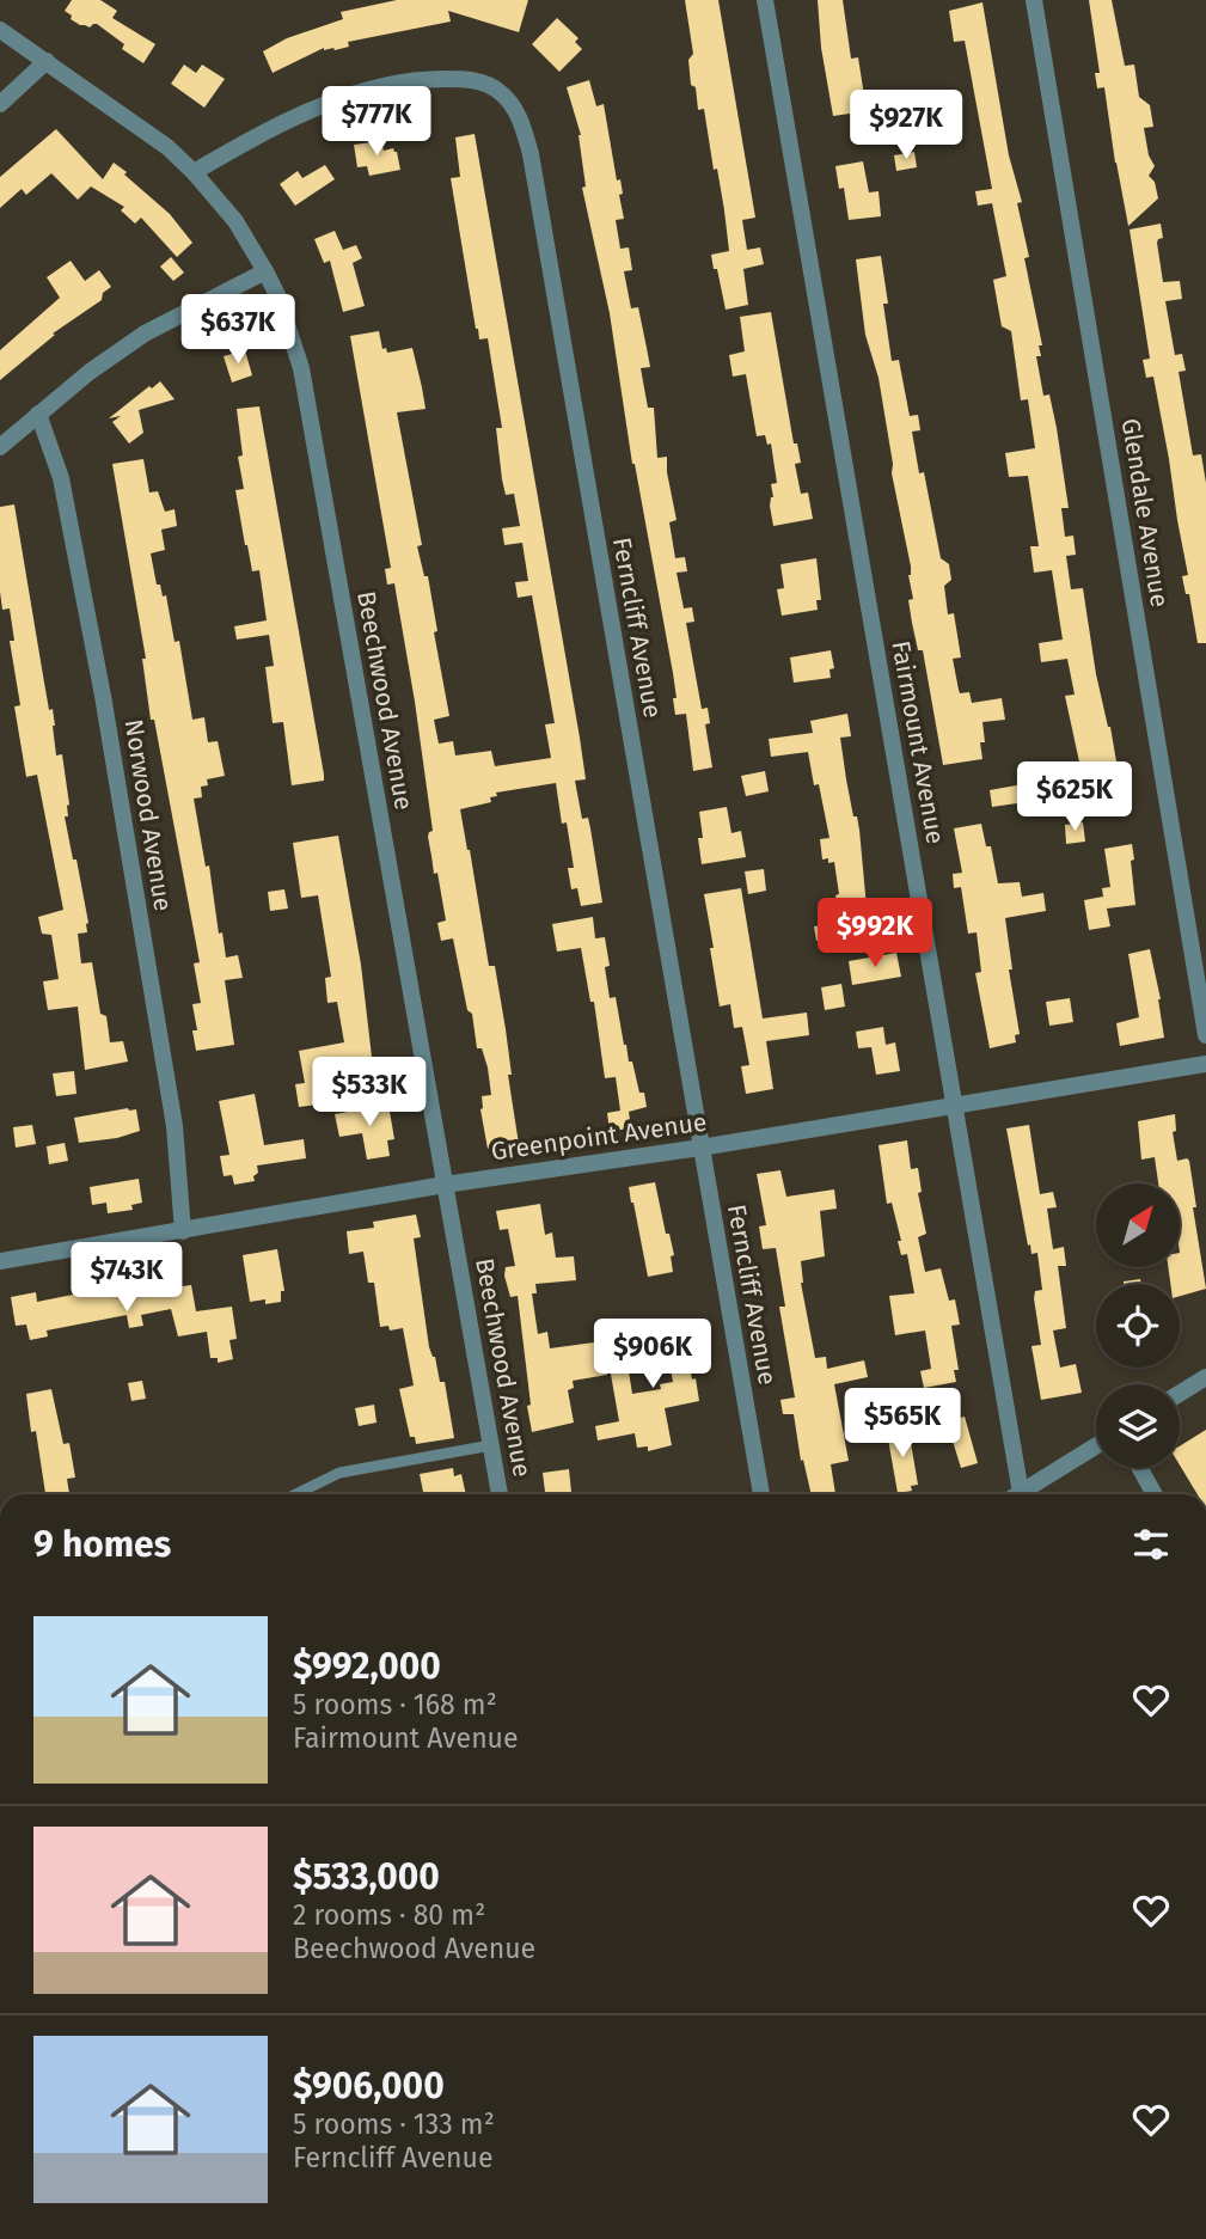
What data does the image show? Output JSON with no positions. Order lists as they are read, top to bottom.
{
  "streets": {
    "street": [
      "Glendale Avenue",
      "Ferncliff Avenue",
      "Beechwood Avenue",
      "Fairmount Avenue",
      "Norwood Avenue",
      "Greenpoint Avenue"
    ]
  },
  "crossings": [
    ["Ferncliff Avenue", "Beechwood Avenue"],
    ["Ferncliff Avenue", "Greenpoint Avenue"],
    ["Beechwood Avenue", "Greenpoint Avenue"],
    ["Fairmount Avenue", "Greenpoint Avenue"],
    ["Norwood Avenue", "Greenpoint Avenue"]
  ],
  "north": "top right",
  "page": {
    "price": [
      "$777K",
      "$927K",
      "$637K",
      "$625K",
      "$992K",
      "$533K",
      "$743K",
      "$906K",
      "$565K"
    ],
    "heading": "9 homes",
    "list": [
      {
        "name": "$992,000",
        "note": "5 rooms · 168 m² · Fairmount Avenue"
      },
      {
        "name": "$533,000",
        "note": "2 rooms · 80 m² · Beechwood Avenue"
      },
      {
        "name": "$906,000",
        "note": "5 rooms · 133 m² · Ferncliff Avenue"
      }
    ]
  }
}
